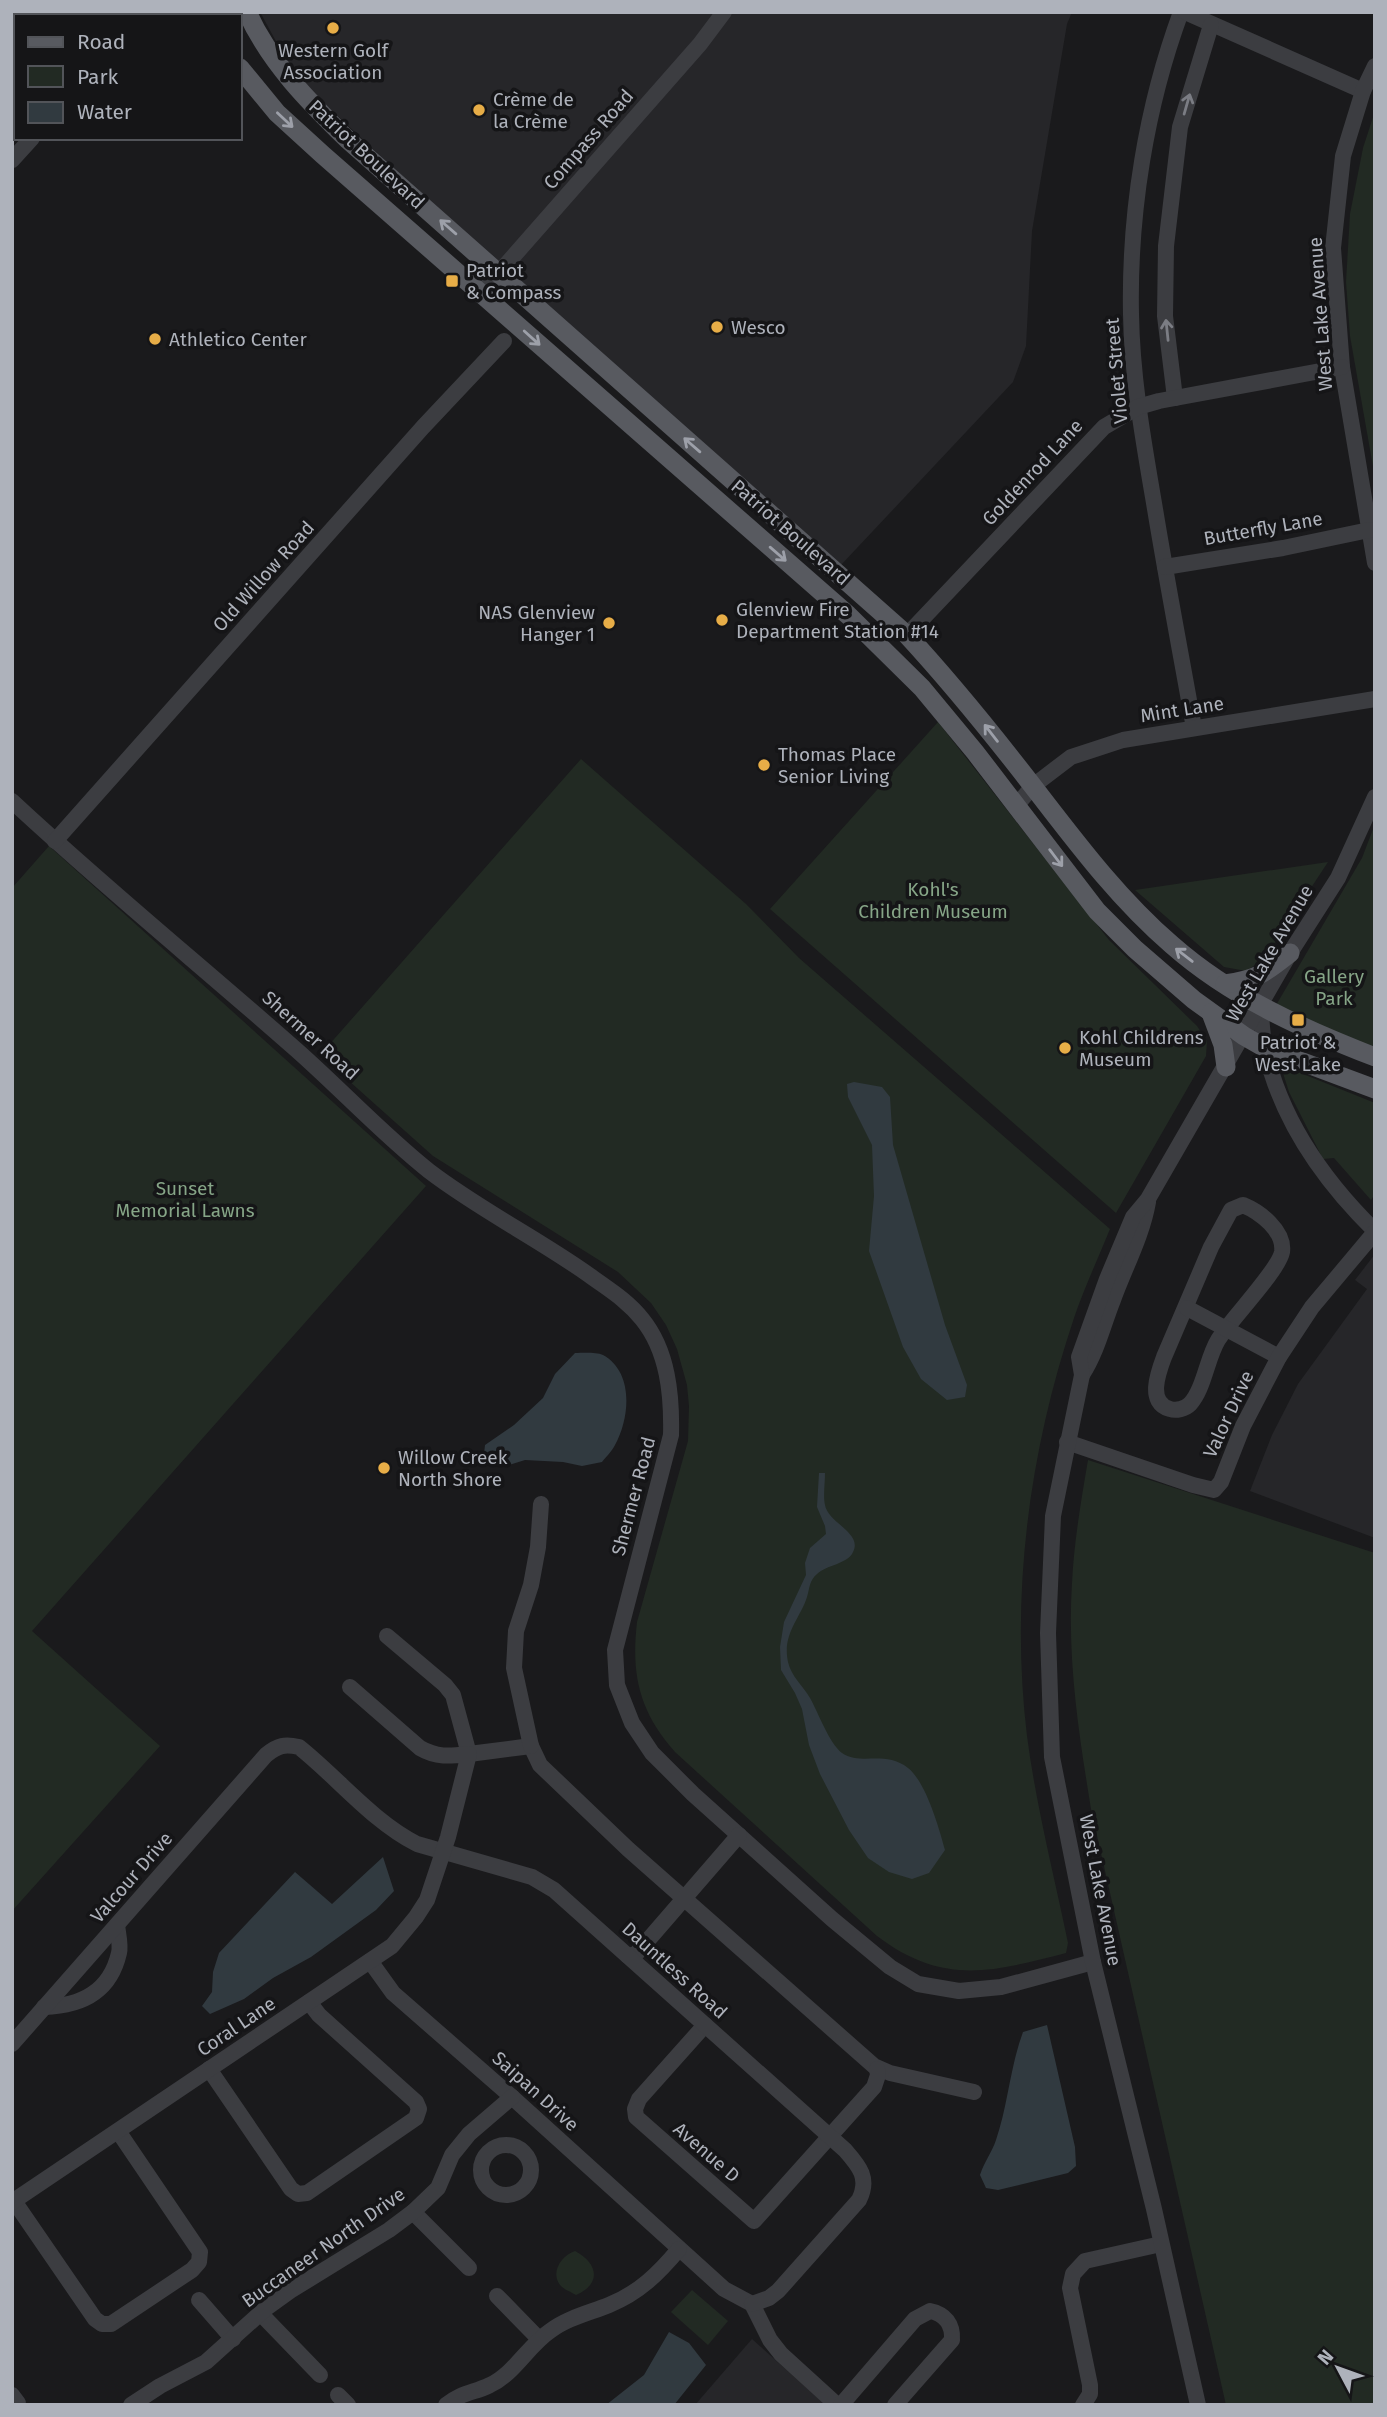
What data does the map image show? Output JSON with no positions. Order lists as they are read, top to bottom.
{
  "streets": {
    "main road": ["Patriot Boulevard"],
    "street": [
      "Compass Road",
      "West Lake Avenue",
      "Violet Street",
      "Goldenrod Lane",
      "Butterfly Lane",
      "Old Willow Road",
      "Mint Lane",
      "Shermer Road",
      "Valor Drive",
      "Valcour Drive",
      "Dauntless Road",
      "Coral Lane",
      "Saipan Drive",
      "Avenue D",
      "Buccaneer North Drive"
    ]
  },
  "crossings": [
    ["Compass Road", "Patriot Boulevard"],
    ["Patriot Boulevard", "West Lake Avenue"],
    ["Patriot Boulevard", "Goldenrod Lane"],
    ["Patriot Boulevard", "Mint Lane"],
    ["West Lake Avenue", "Goldenrod Lane"],
    ["West Lake Avenue", "Butterfly Lane"],
    ["West Lake Avenue", "Shermer Road"],
    ["West Lake Avenue", "Valor Drive"],
    ["Violet Street", "Goldenrod Lane"],
    ["Violet Street", "Butterfly Lane"],
    ["Violet Street", "Mint Lane"],
    ["Old Willow Road", "Shermer Road"],
    ["Valcour Drive", "Dauntless Road"],
    ["Dauntless Road", "Coral Lane"],
    ["Dauntless Road", "Saipan Drive"],
    ["Dauntless Road", "Avenue D"],
    ["Coral Lane", "Saipan Drive"],
    ["Saipan Drive", "Buccaneer North Drive"]
  ],
  "parks": ["Kohl's Children Museum", "Gallery Park", "Sunset Memorial Lawns"],
  "places": {
    "other": [
      "Western Golf Association",
      "Crème de la Crème",
      "Wesco",
      "Athletico Center",
      "Glenview Fire Department Station #14",
      "NAS Glenview Hanger 1",
      "Thomas Place Senior Living",
      "Kohl Childrens Museum",
      "Willow Creek North Shore"
    ],
    "transit": ["Patriot & Compass", "Patriot & West Lake"]
  },
  "legend": ["Road", "Park", "Water"],
  "north": "top left"
}
